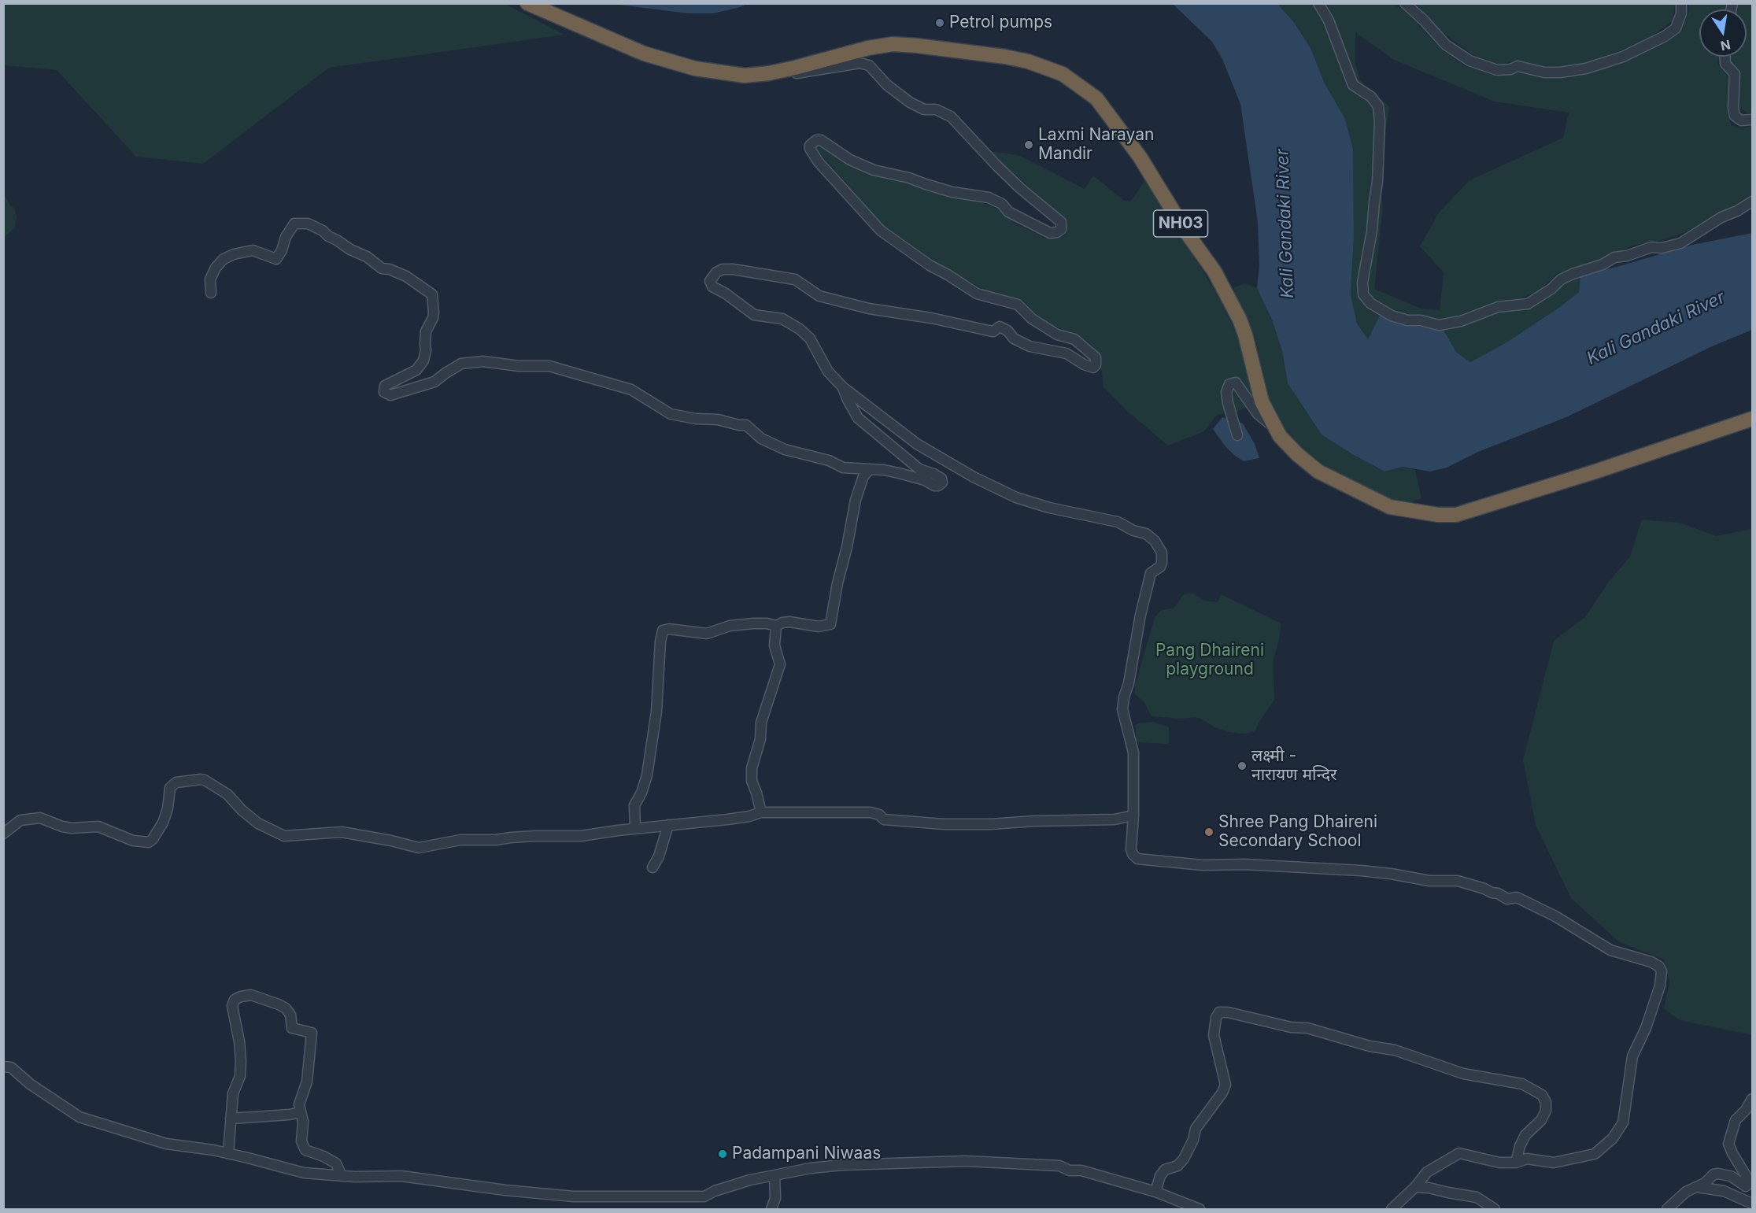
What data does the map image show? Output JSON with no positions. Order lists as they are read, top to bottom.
{
  "streets": {
    "highway": ["NH03"]
  },
  "water": ["Kali Gandaki River"],
  "parks": ["Pang Dhaireni playground"],
  "places": [
    "Petrol pumps",
    "Laxmi Narayan Mandir",
    "लक्ष्मी - नारायण मन्दिर",
    "Shree Pang Dhaireni Secondary School",
    "Padampani Niwaas"
  ],
  "north": "bottom"
}
